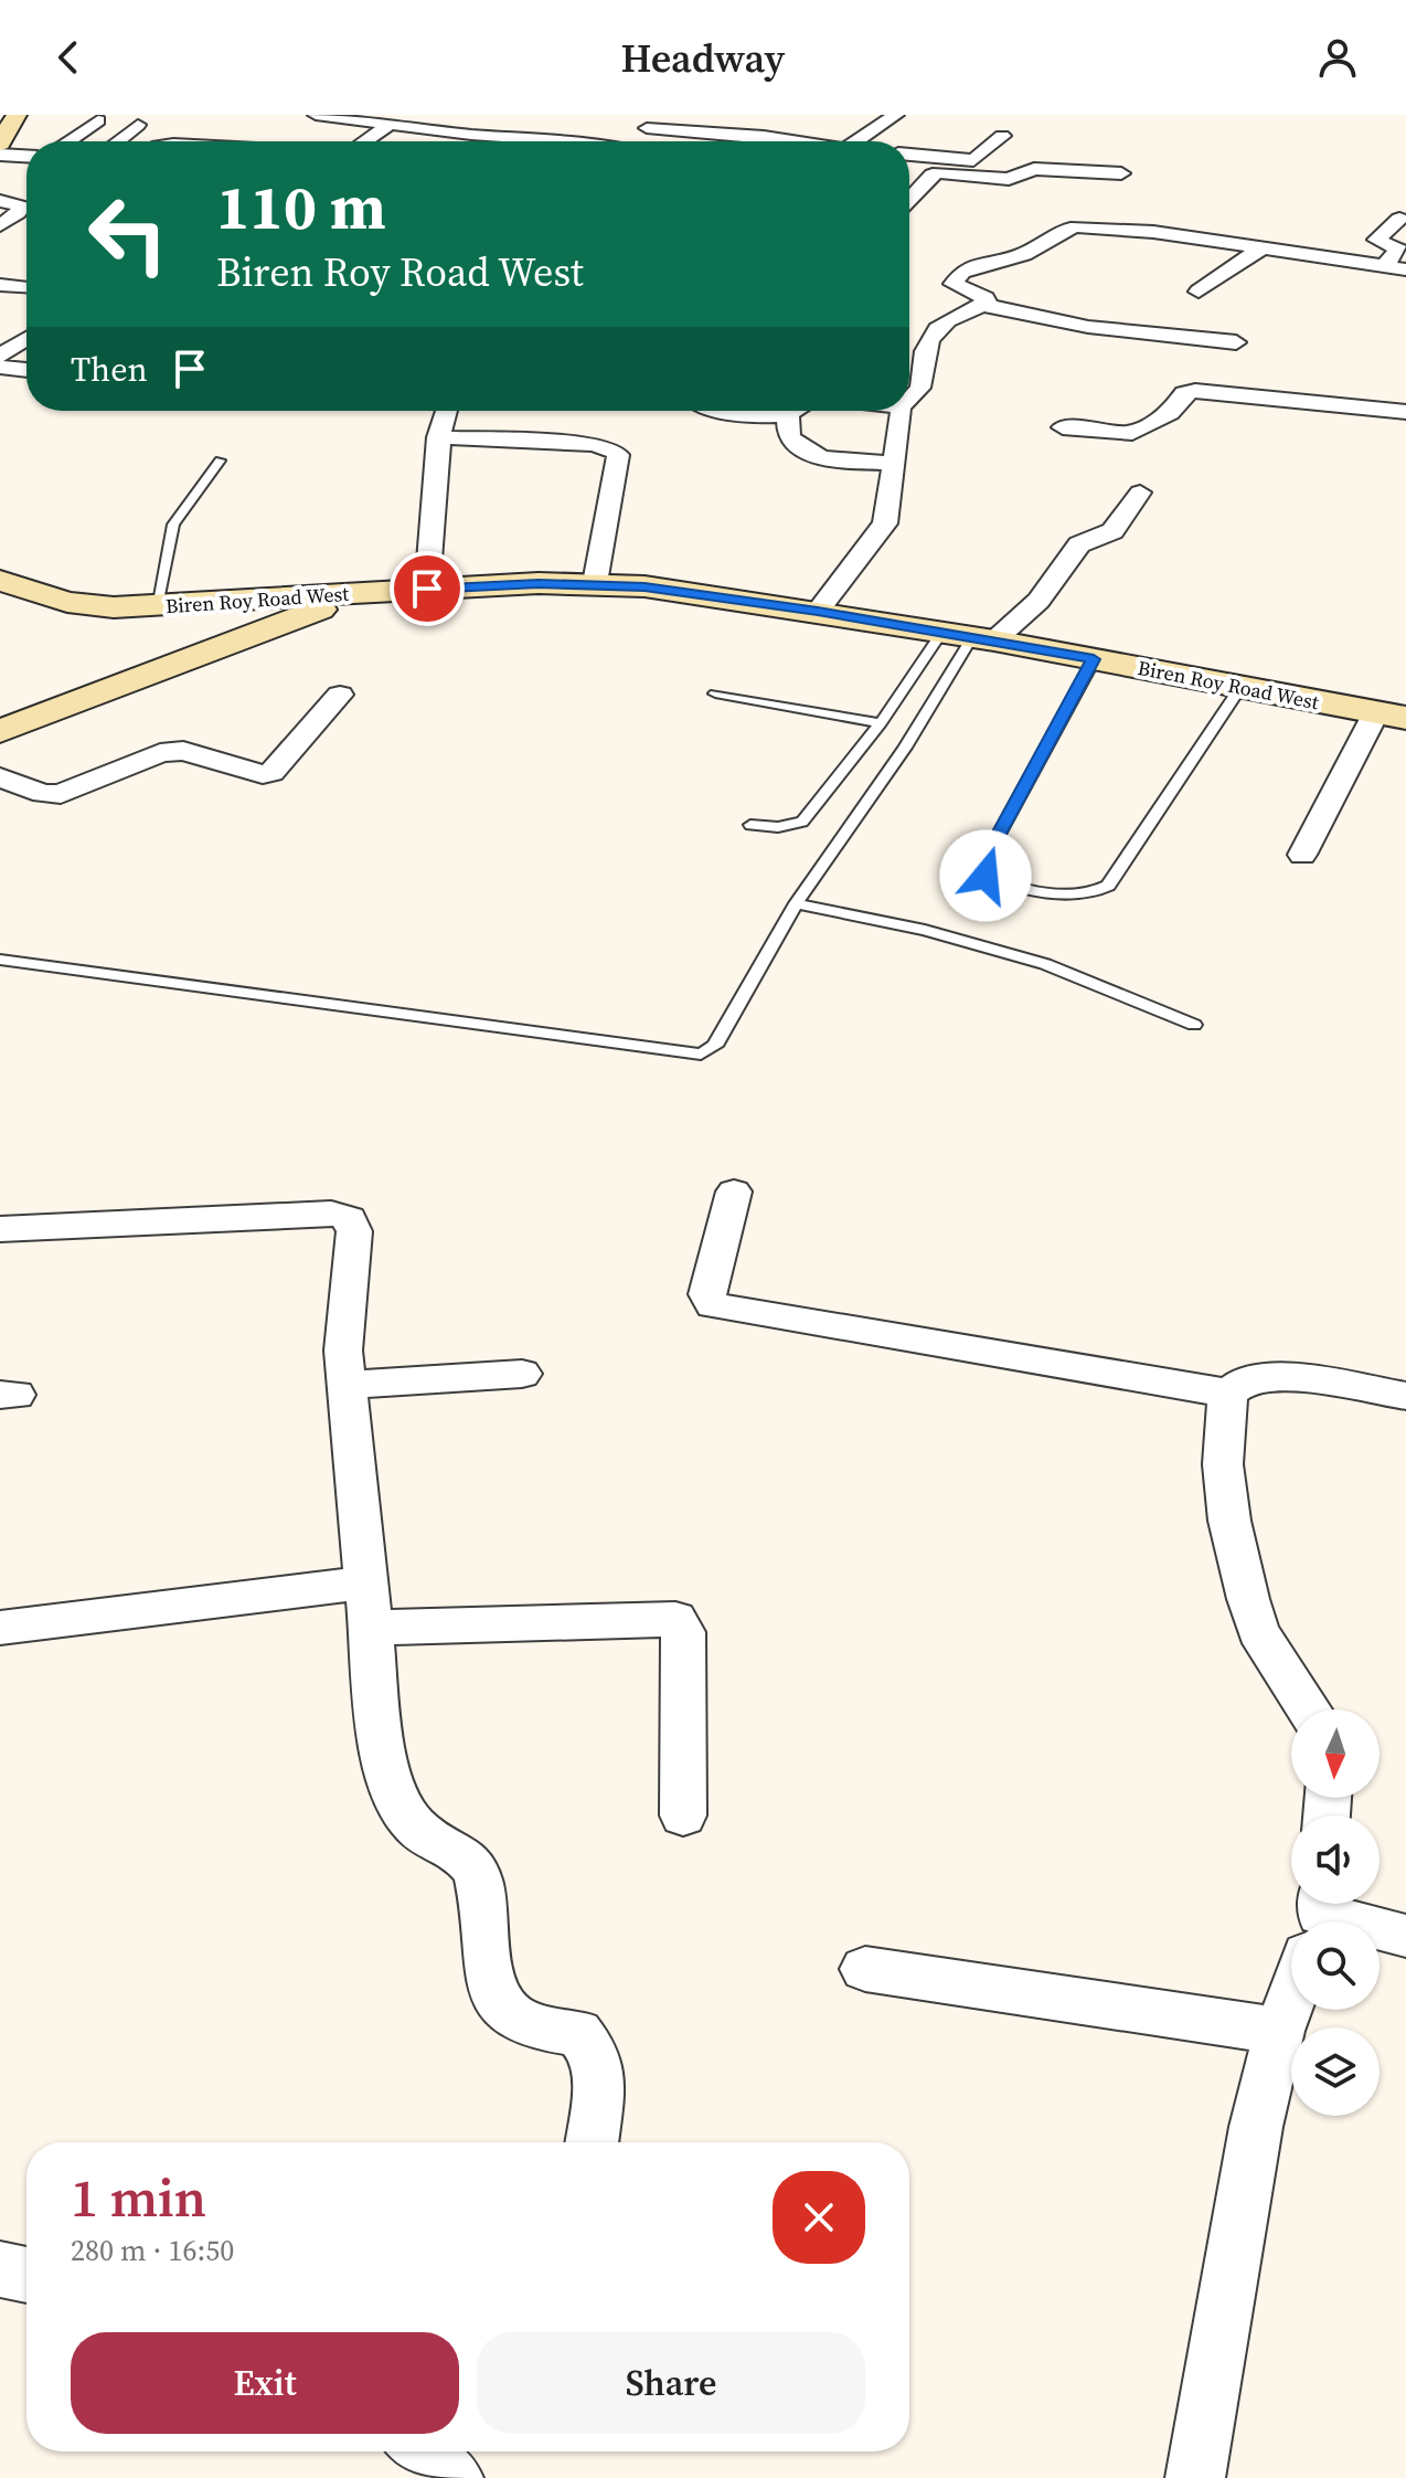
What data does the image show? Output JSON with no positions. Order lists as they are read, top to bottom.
{
  "streets": {
    "main road": ["Biren Roy Road West"]
  },
  "north": "bottom",
  "page": {
    "header": "Headway",
    "turn": ["110 m", "Biren Roy Road West"],
    "then": "Then",
    "heading": ["1 min", "280 m · 16:50"],
    "buttons": ["Exit", "Share"]
  }
}
